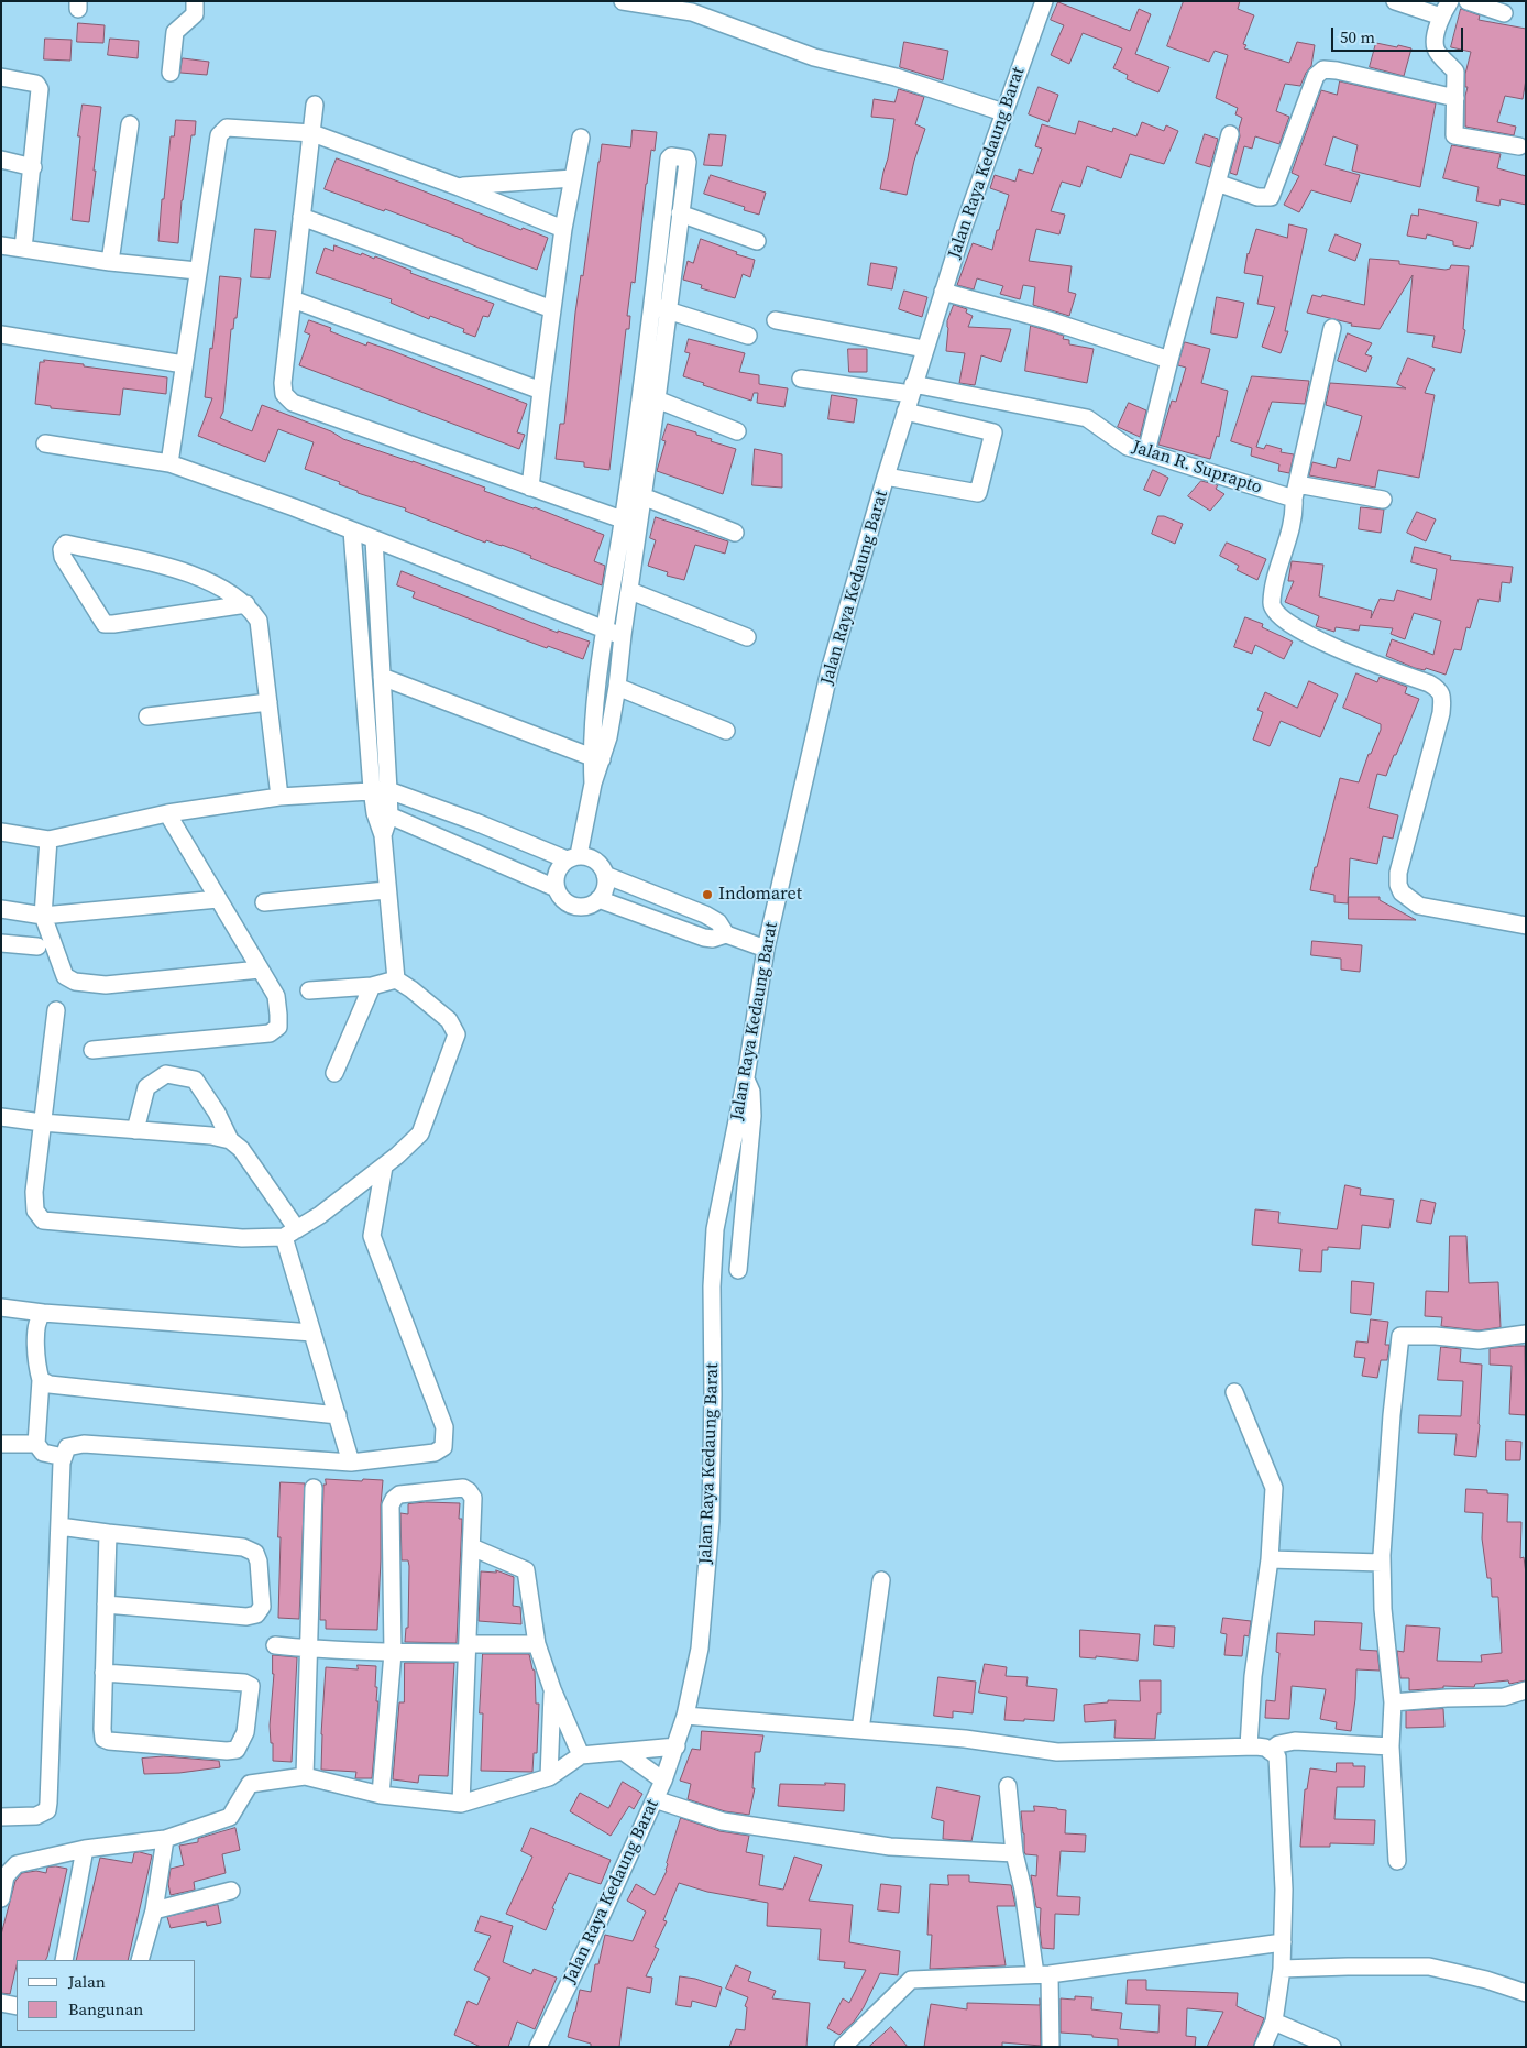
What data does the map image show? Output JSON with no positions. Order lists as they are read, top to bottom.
{
  "streets": {
    "street": ["Jalan Raya Kedaung Barat", "Jalan R. Suprapto"]
  },
  "crossings": [
    ["Jalan Raya Kedaung Barat", "Jalan R. Suprapto"]
  ],
  "places": ["Indomaret"],
  "legend": ["Jalan", "Bangunan"],
  "scale_bar": "50 m"
}
